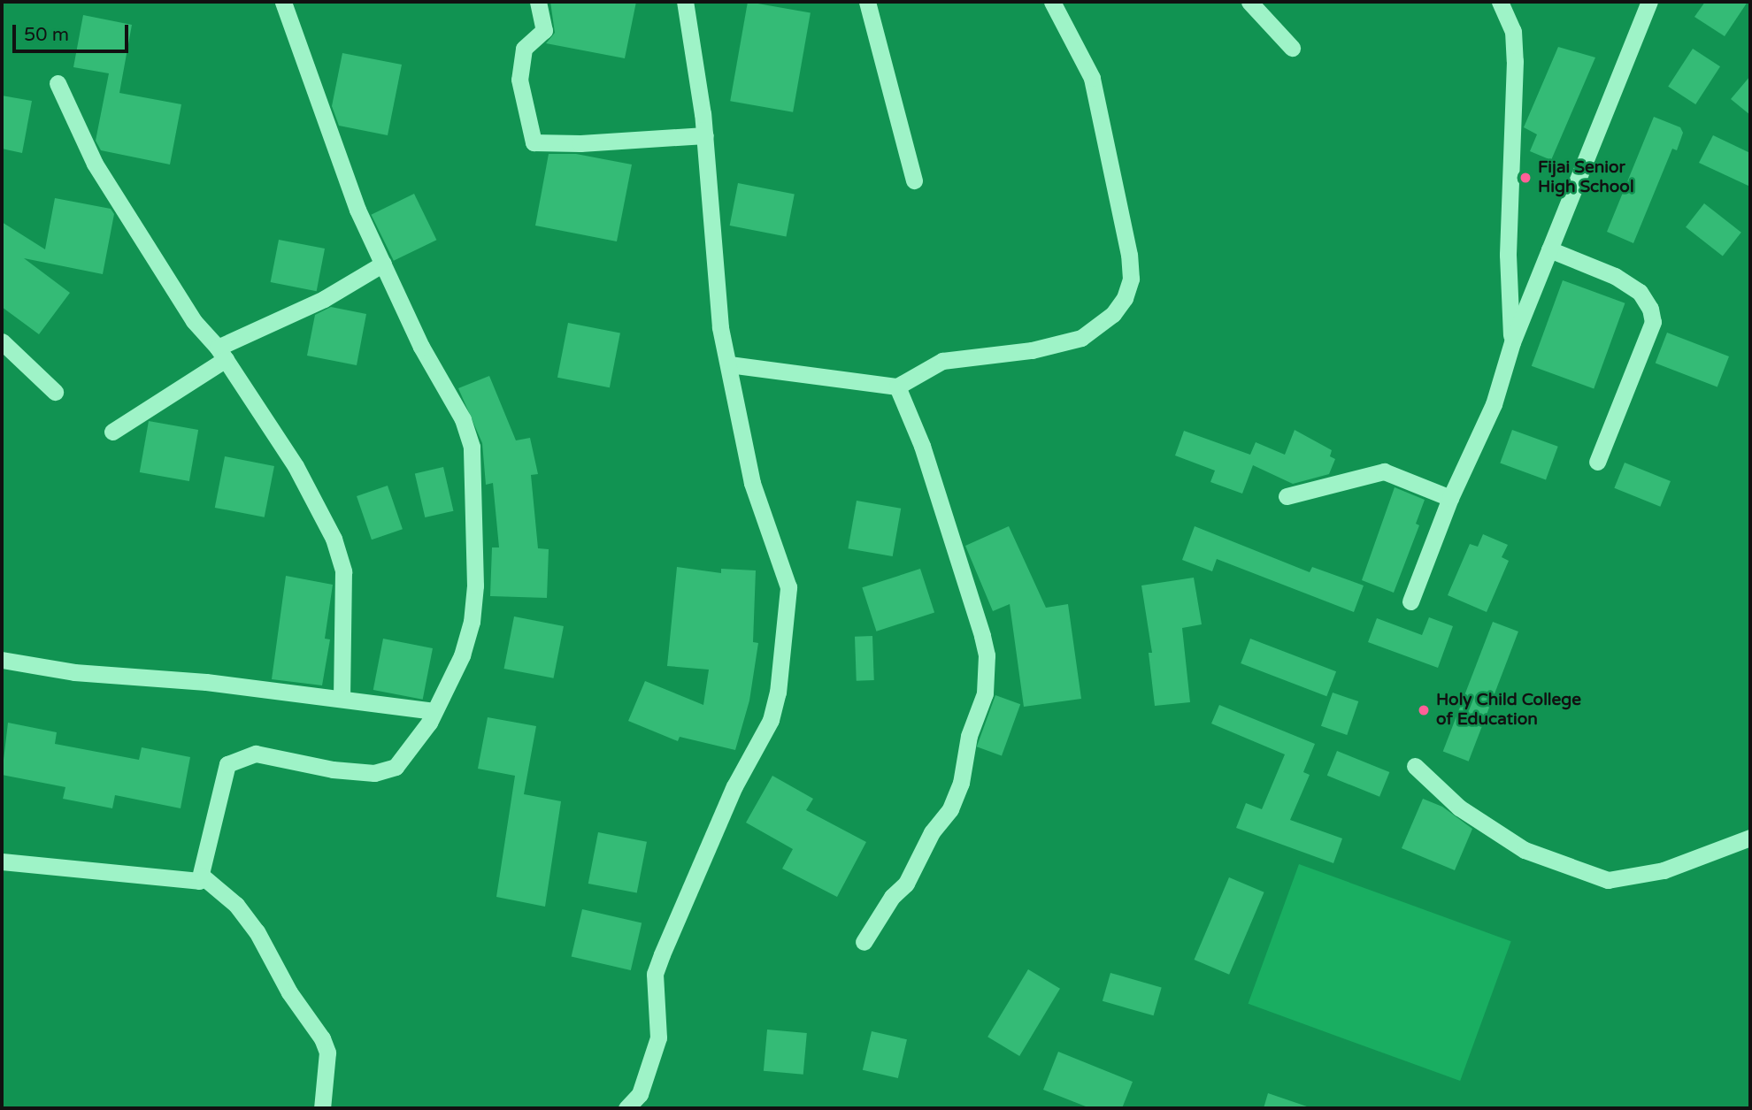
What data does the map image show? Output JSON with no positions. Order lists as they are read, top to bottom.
{
  "places": ["Fijai Senior High School", "Holy Child College of Education"],
  "scale_bar": "50 m"
}
